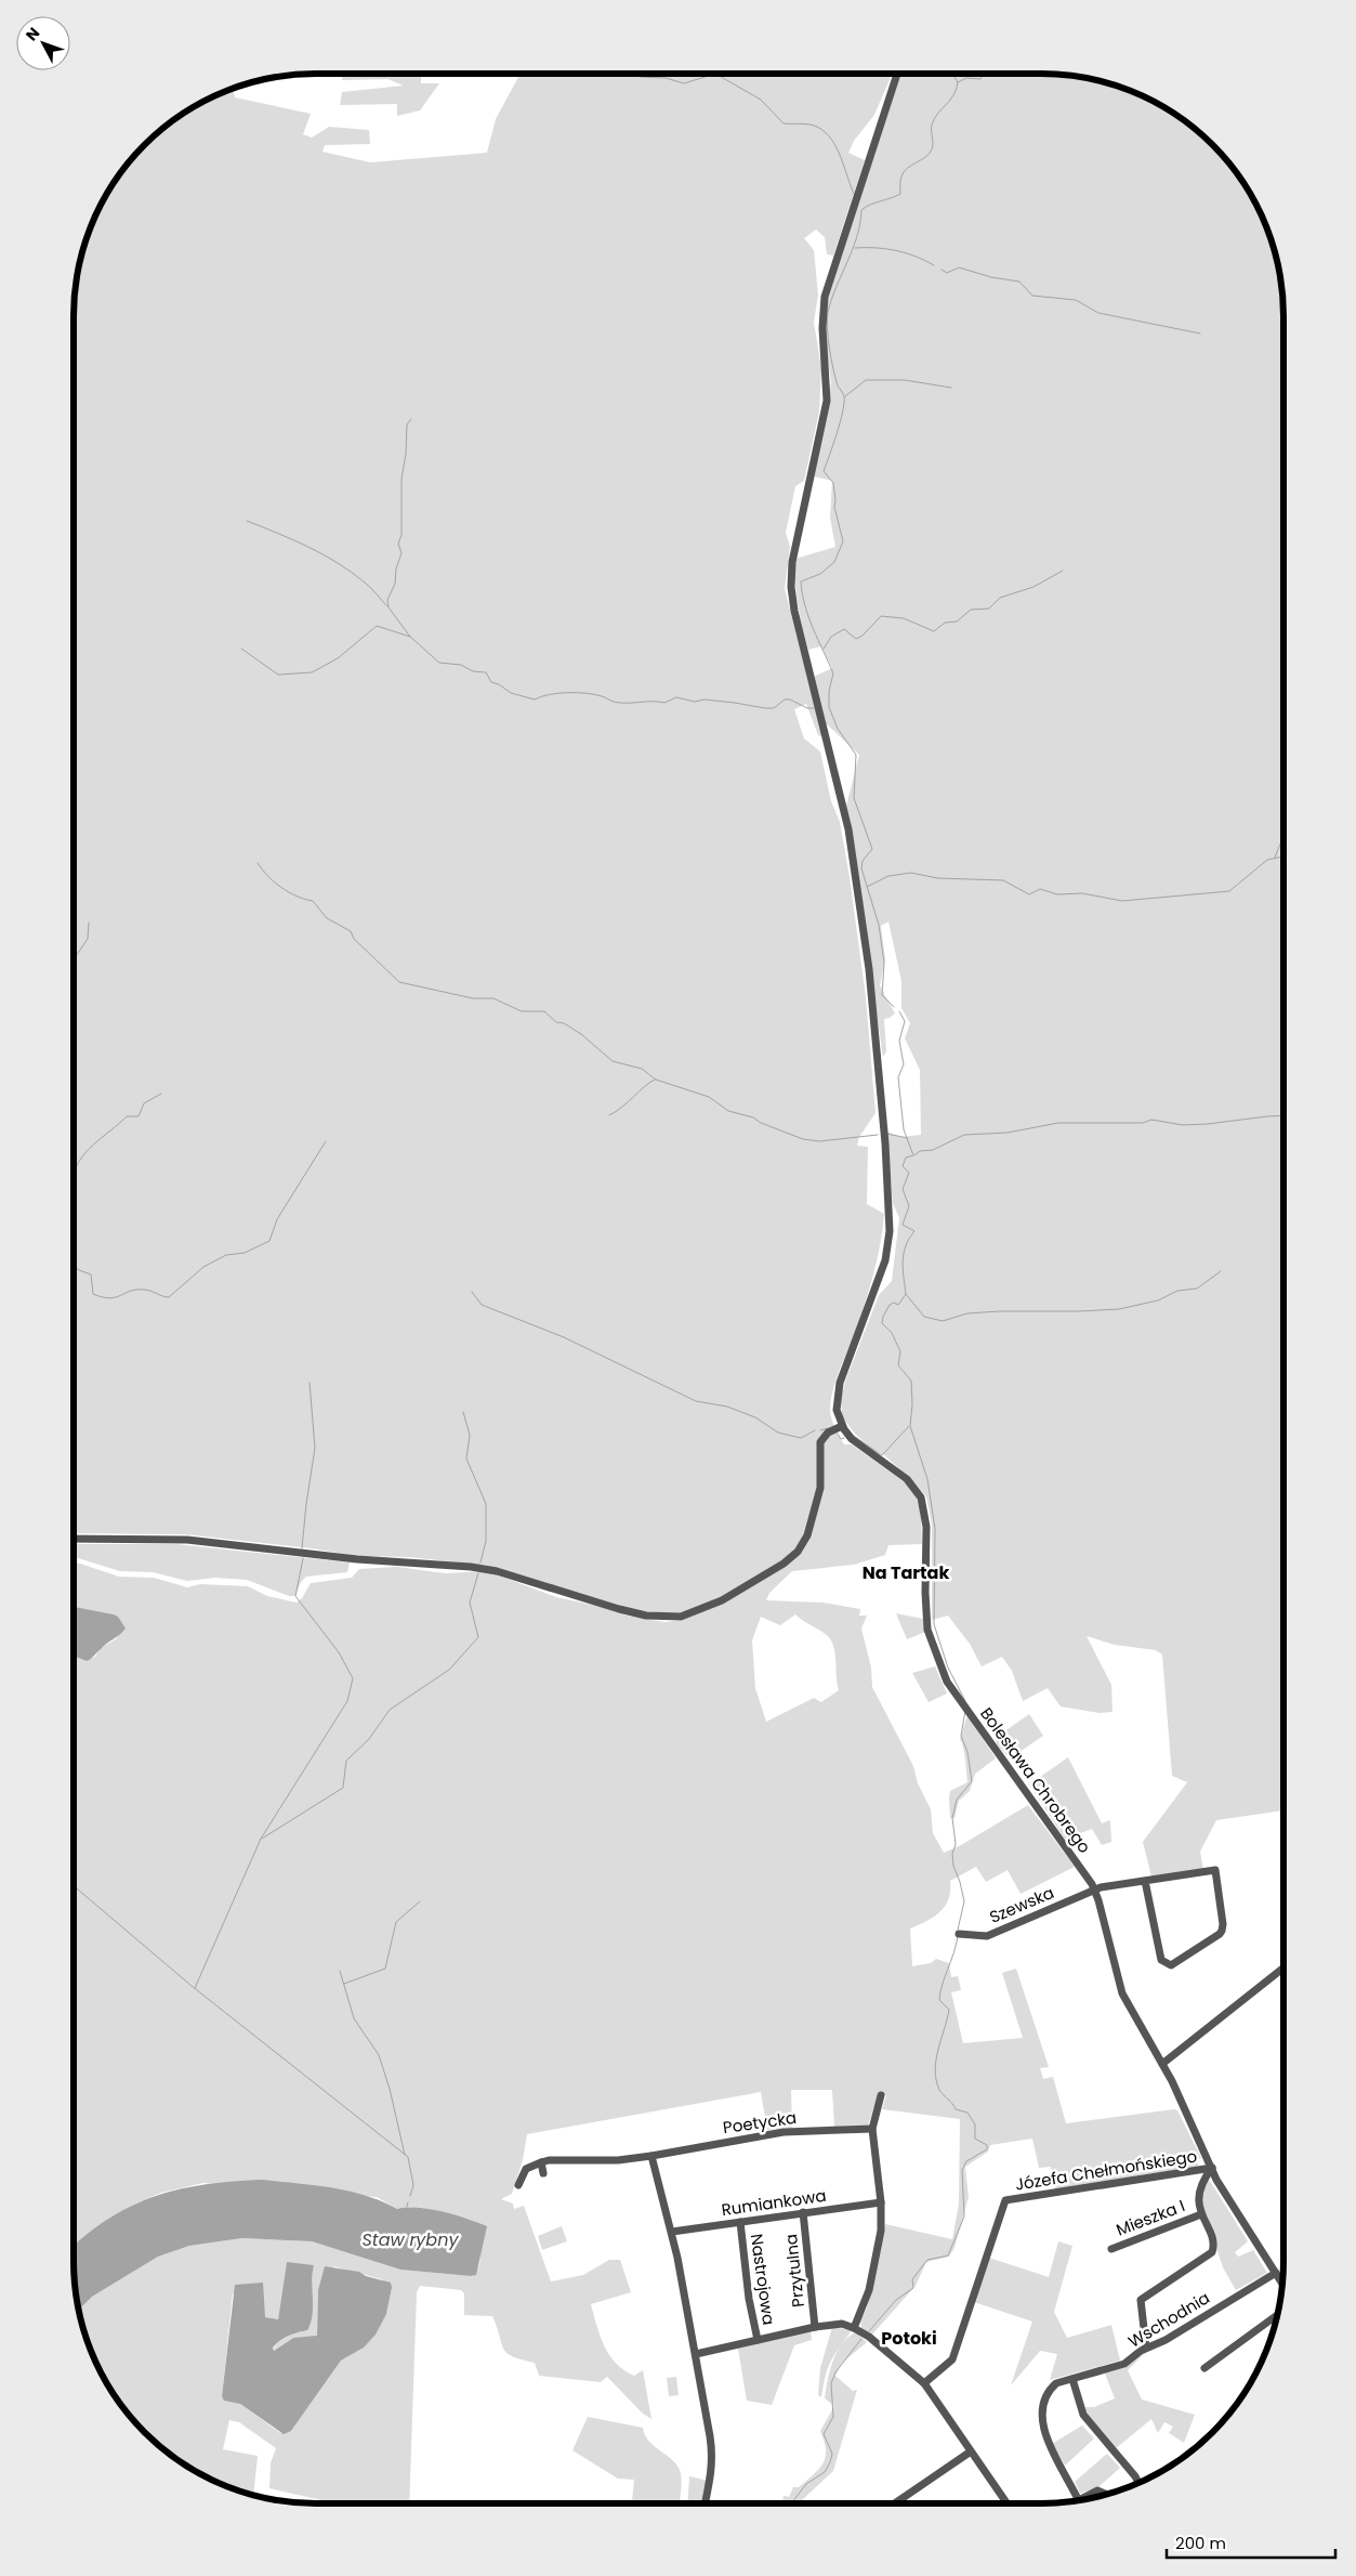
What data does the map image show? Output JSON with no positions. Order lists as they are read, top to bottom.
{
  "streets": {
    "street": [
      "Bolesława Chrobrego",
      "Szewska",
      "Poetycka",
      "Józefa Chełmońskiego",
      "Rumiankowa",
      "Mieszka I",
      "Przytulna",
      "Nastrojowa",
      "Wschodnia"
    ]
  },
  "crossings": [
    ["Bolesława Chrobrego", "Szewska"],
    ["Bolesława Chrobrego", "Józefa Chełmońskiego"],
    ["Bolesława Chrobrego", "Wschodnia"],
    ["Rumiankowa", "Przytulna"],
    ["Rumiankowa", "Nastrojowa"]
  ],
  "districts": ["Na Tartak", "Potoki"],
  "water": ["Staw rybny"],
  "scale_bar": "200 m",
  "north": "top left"
}
